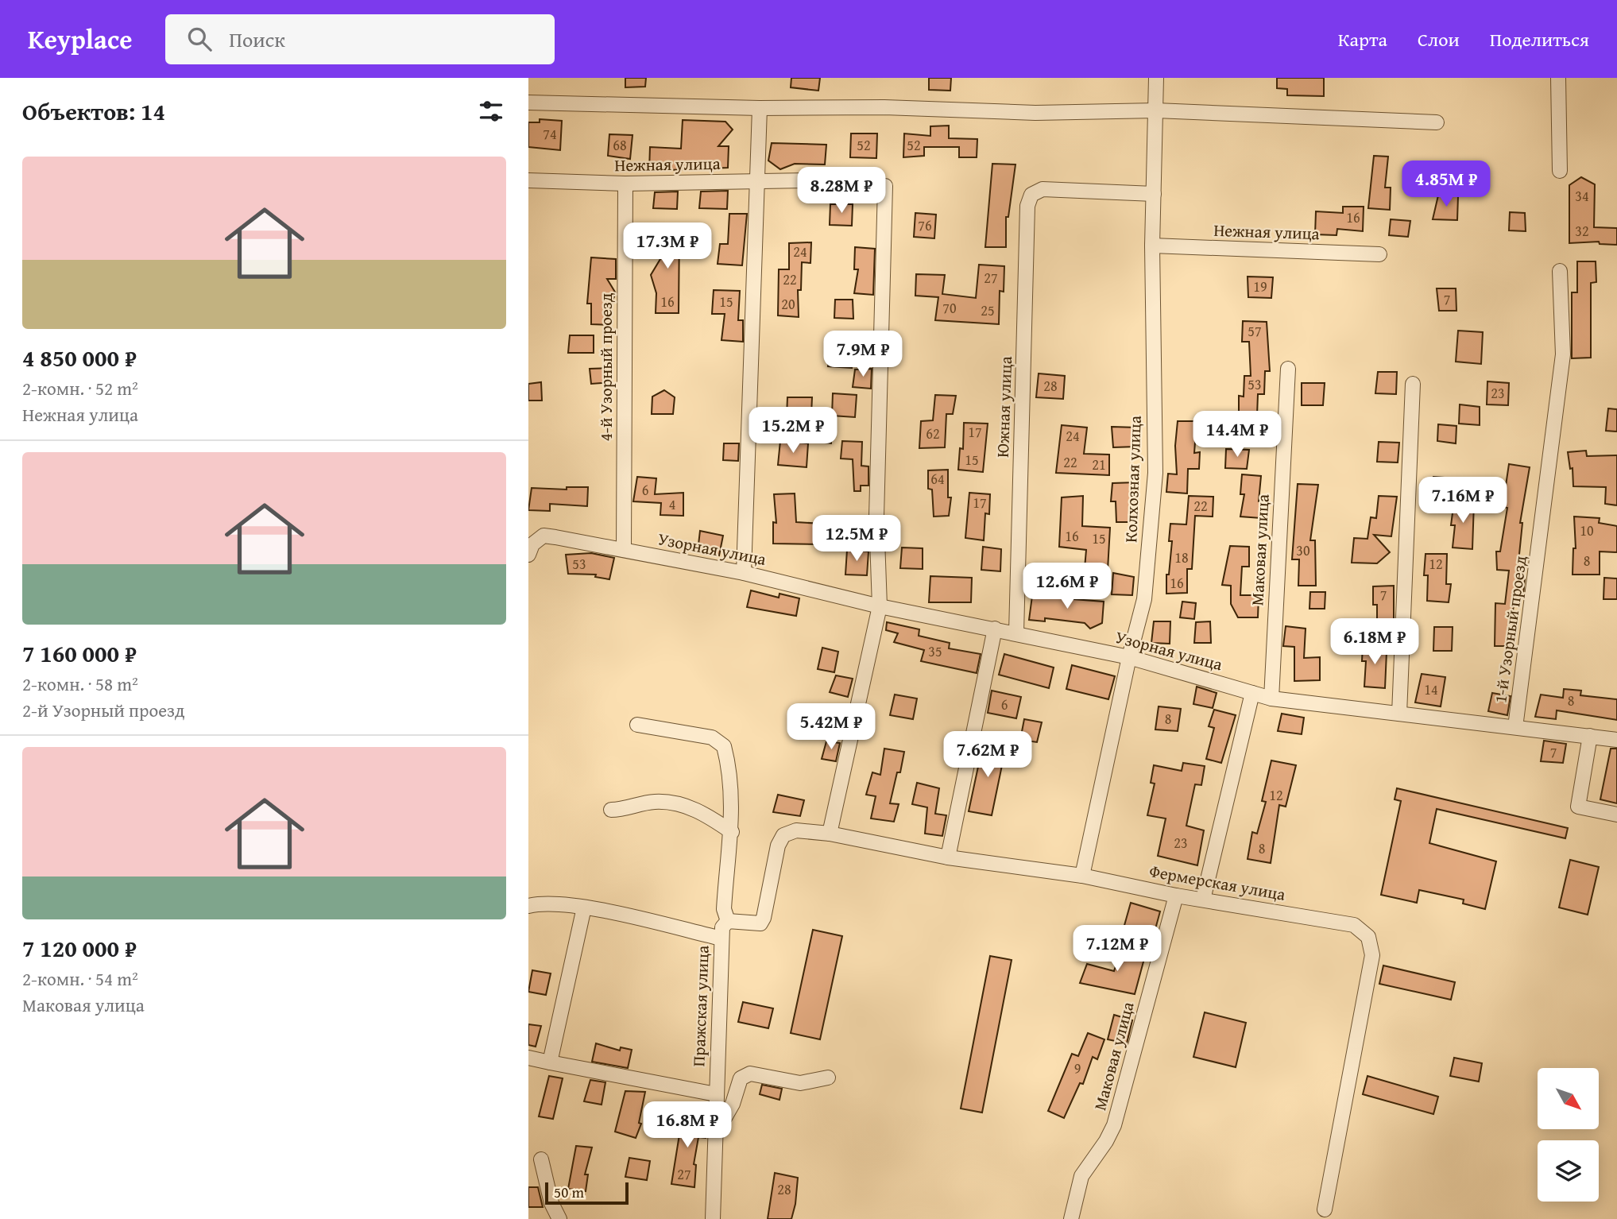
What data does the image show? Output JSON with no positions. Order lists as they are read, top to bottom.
{
  "streets": {
    "street": [
      "Нежная улица",
      "4-й Узорный проезд",
      "Южная улица",
      "Колхозная улица",
      "Узорная улица",
      "Маковая улица",
      "1-й Узорный проезд",
      "Фермерская улица",
      "Пражская улица"
    ]
  },
  "crossings": [
    ["Нежная улица", "4-й Узорный проезд"],
    ["Нежная улица", "Колхозная улица"],
    ["4-й Узорный проезд", "Узорная улица"],
    ["Южная улица", "Колхозная улица"],
    ["Южная улица", "Узорная улица"],
    ["Колхозная улица", "Узорная улица"],
    ["Колхозная улица", "Фермерская улица"],
    ["Узорная улица", "Маковая улица"],
    ["Узорная улица", "1-й Узорный проезд"],
    ["Маковая улица", "Фермерская улица"],
    ["Фермерская улица", "Пражская улица"]
  ],
  "house_numbers": [
    "74",
    "68",
    "52",
    "52",
    "34",
    "16",
    "76",
    "32",
    "24",
    "27",
    "22",
    "19",
    "7",
    "16",
    "15",
    "20",
    "70",
    "25",
    "57",
    "53",
    "28",
    "23",
    "17",
    "62",
    "24",
    "15",
    "22",
    "21",
    "64",
    "6",
    "17",
    "4",
    "22",
    "10",
    "16",
    "15",
    "30",
    "18",
    "8",
    "53",
    "12",
    "16",
    "7",
    "35",
    "14",
    "8",
    "6",
    "8",
    "7",
    "12",
    "23",
    "8",
    "9",
    "27",
    "28"
  ],
  "scale_bar": "50 m",
  "north": "bottom right",
  "page": {
    "header": "Keyplace",
    "search": "Поиск",
    "nav": ["Карта", "Слои", "Поделиться"],
    "heading": "Объектов: 14",
    "list": [
      {
        "name": "4 850 000 ₽",
        "note": "2-комн. · 52 m² · Нежная улица"
      },
      {
        "name": "7 160 000 ₽",
        "note": "2-комн. · 58 m² · 2-й Узорный проезд"
      },
      {
        "name": "7 120 000 ₽",
        "note": "2-комн. · 54 m² · Маковая улица"
      }
    ],
    "price": [
      "4.85M ₽",
      "8.28M ₽",
      "17.3M ₽",
      "7.9M ₽",
      "15.2M ₽",
      "14.4M ₽",
      "7.16M ₽",
      "12.5M ₽",
      "12.6M ₽",
      "6.18M ₽",
      "5.42M ₽",
      "7.62M ₽",
      "7.12M ₽",
      "16.8M ₽"
    ],
    "scale": "50 m"
  }
}
